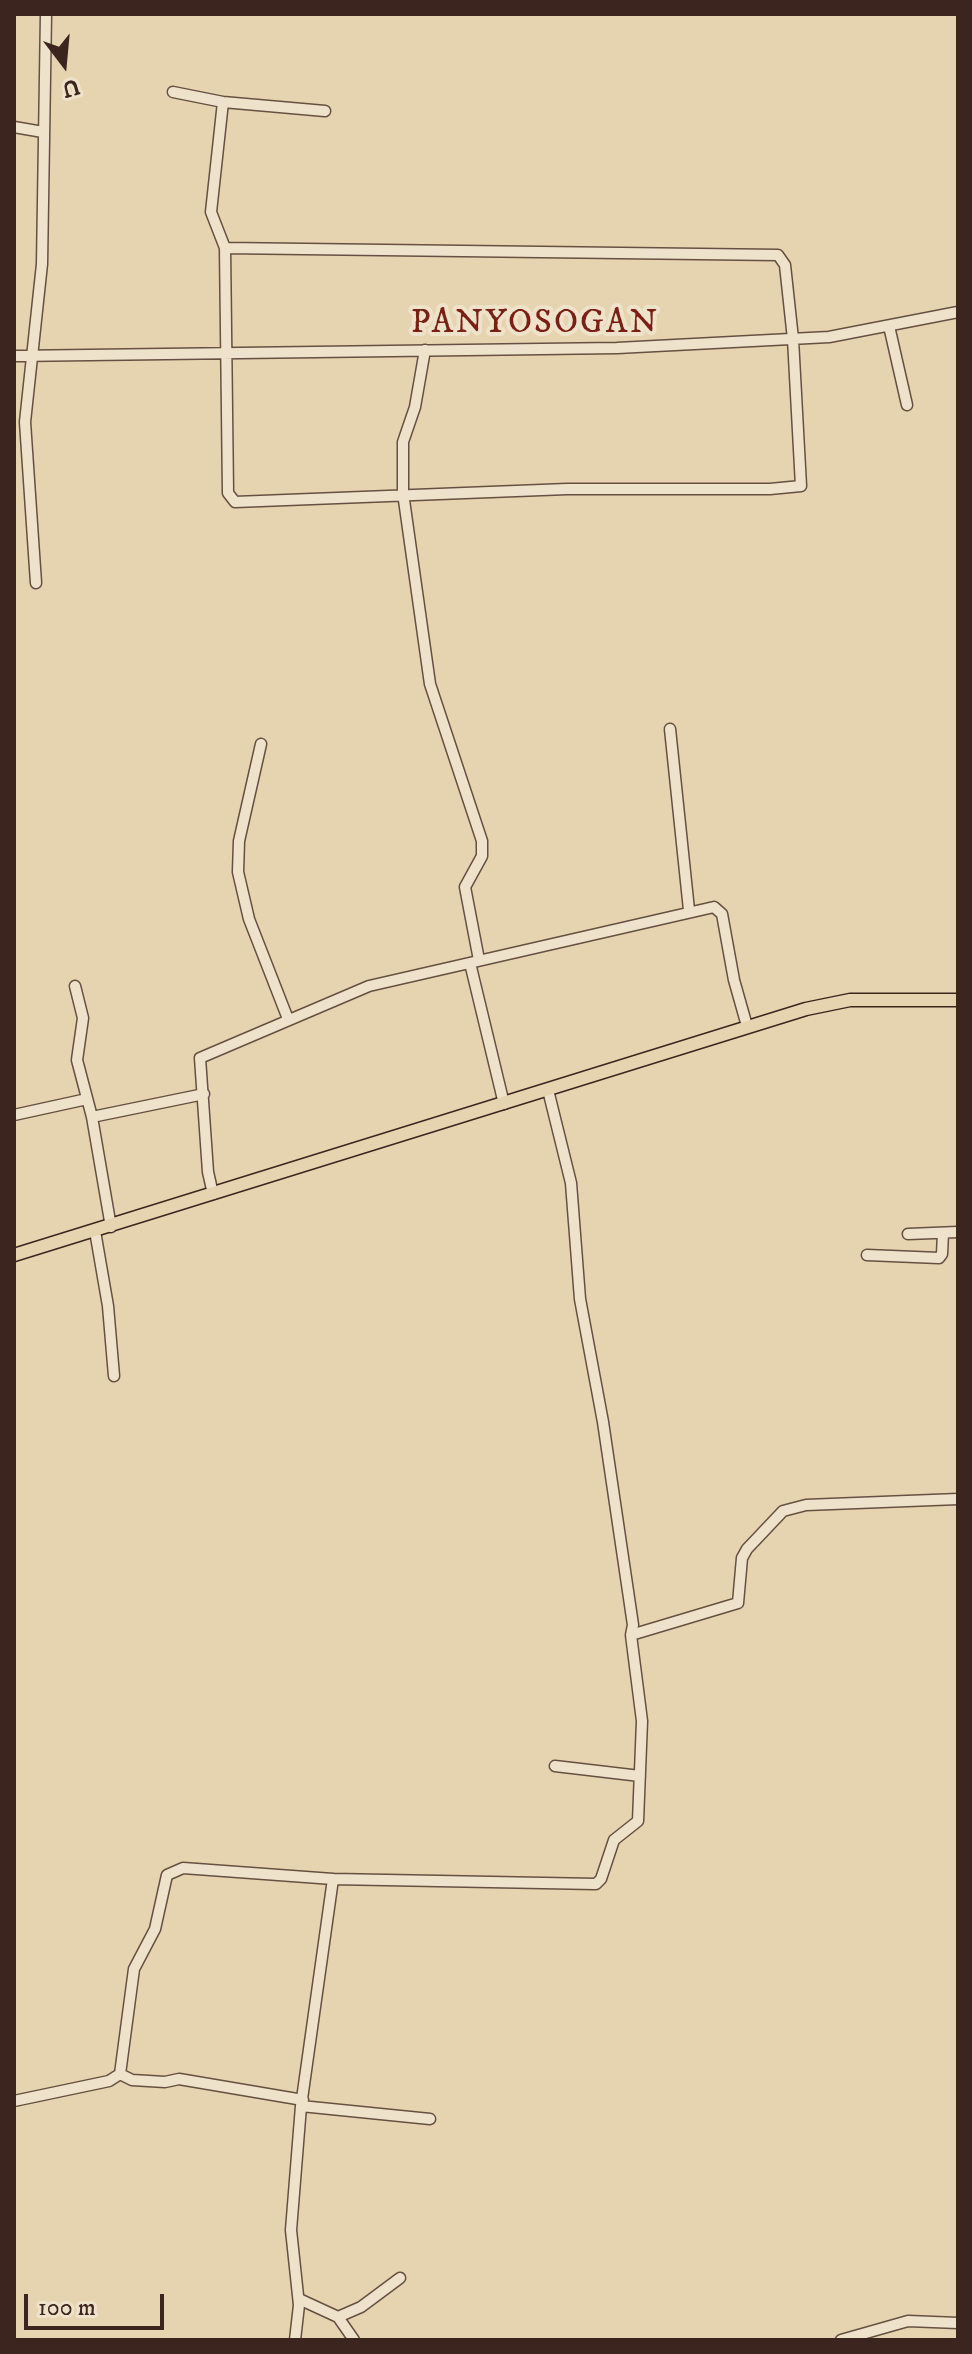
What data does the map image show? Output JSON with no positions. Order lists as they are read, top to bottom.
{
  "districts": ["PANYOSOGAN"],
  "scale_bar": "100 m",
  "north": "bottom"
}
